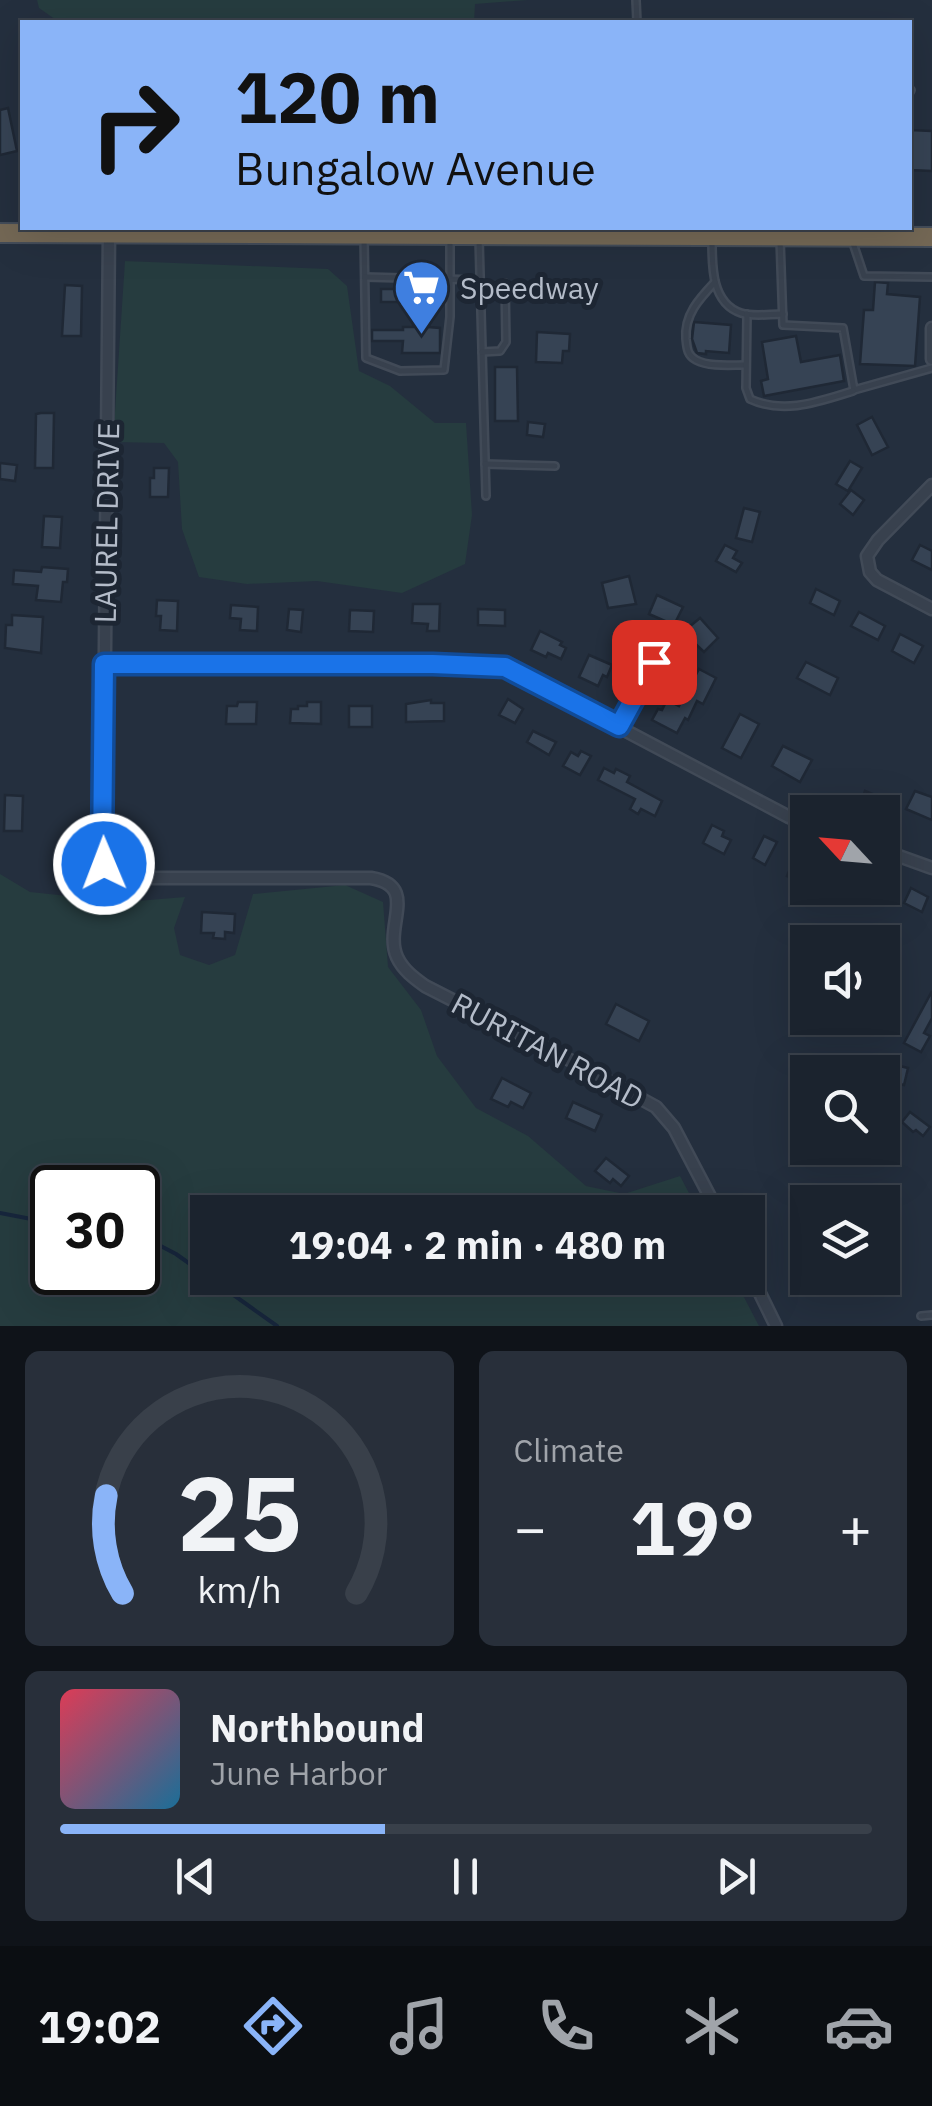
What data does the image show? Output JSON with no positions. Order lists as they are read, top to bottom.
{
  "streets": {
    "street": ["LAUREL DRIVE", "RURITAN ROAD"]
  },
  "crossings": [
    ["LAUREL DRIVE", "RURITAN ROAD"]
  ],
  "places": {
    "supermarket": ["Speedway"]
  },
  "north": "top left",
  "page": {
    "turn": ["120 m", "Bungalow Avenue"],
    "limit": "30",
    "trip": "19:04 · 2 min · 480 m",
    "tile": "Climate",
    "heat": ["−", "19°", "+"],
    "song": ["Northbound", "June Harbor"],
    "tabs": "19:02",
    "gauge": ["25", "km/h"]
  }
}
